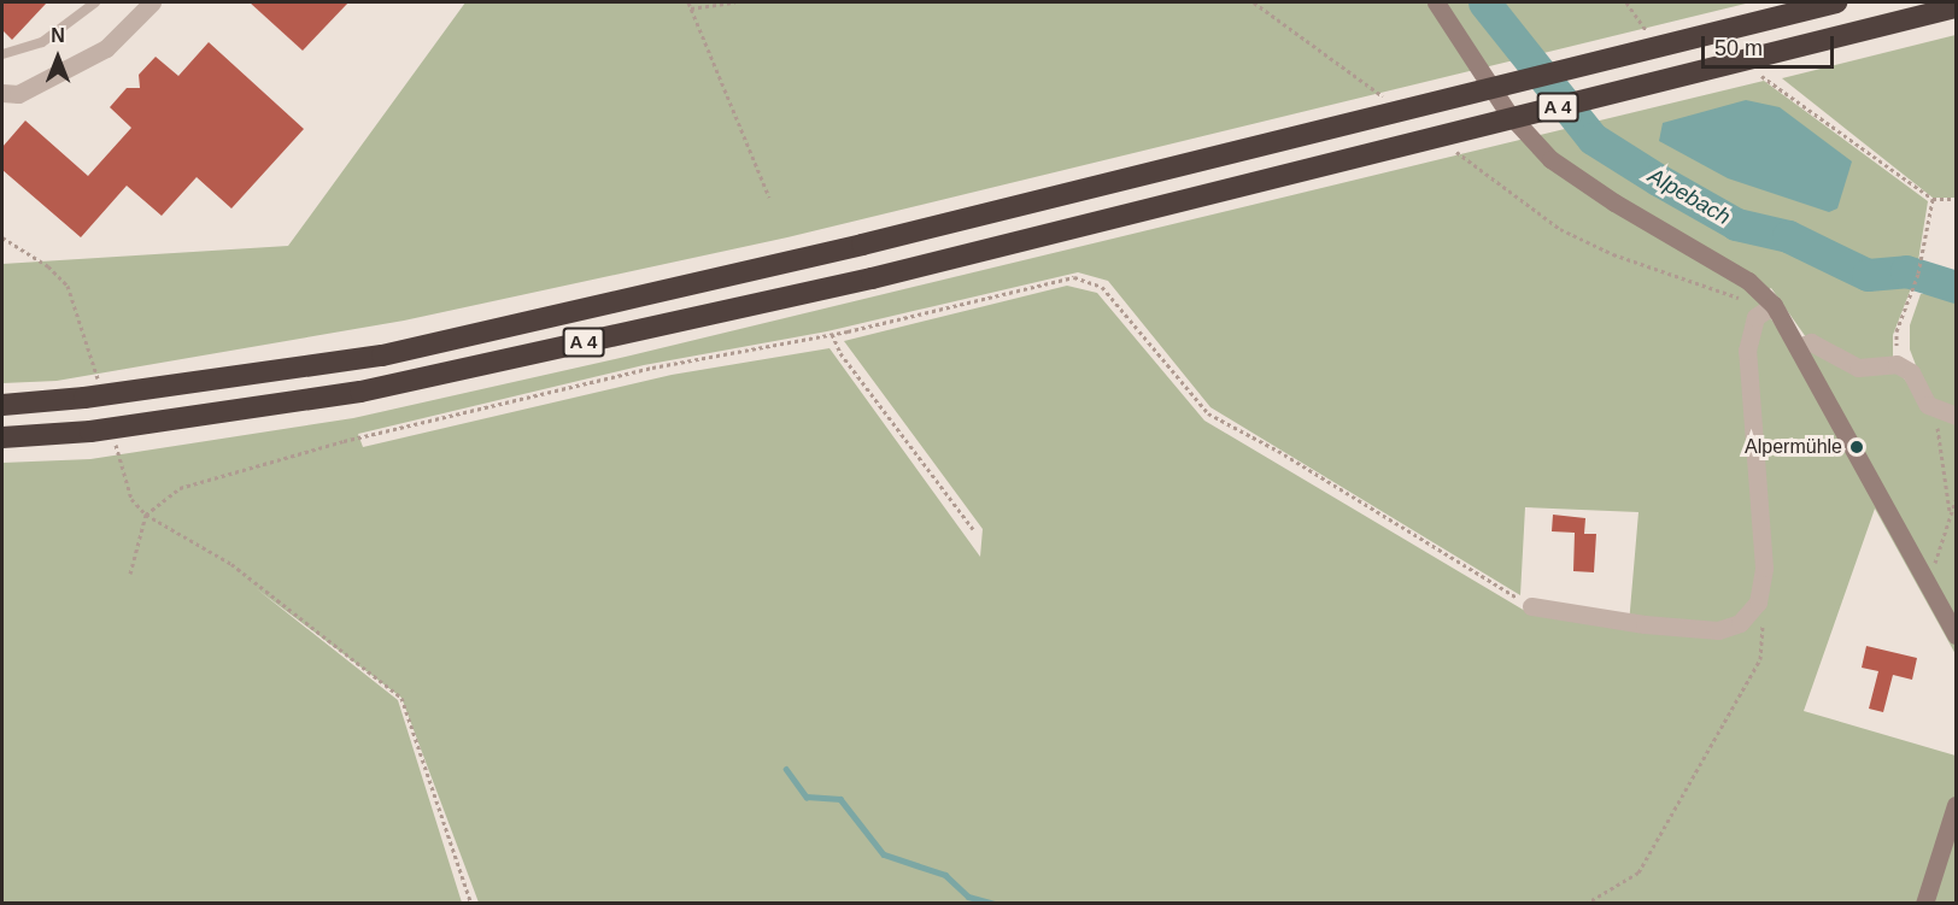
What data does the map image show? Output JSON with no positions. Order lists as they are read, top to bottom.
{
  "streets": {
    "highway": ["A 4"]
  },
  "water": ["Alpebach"],
  "places": ["Alpermühle"],
  "scale_bar": "50 m",
  "north": "top"
}
